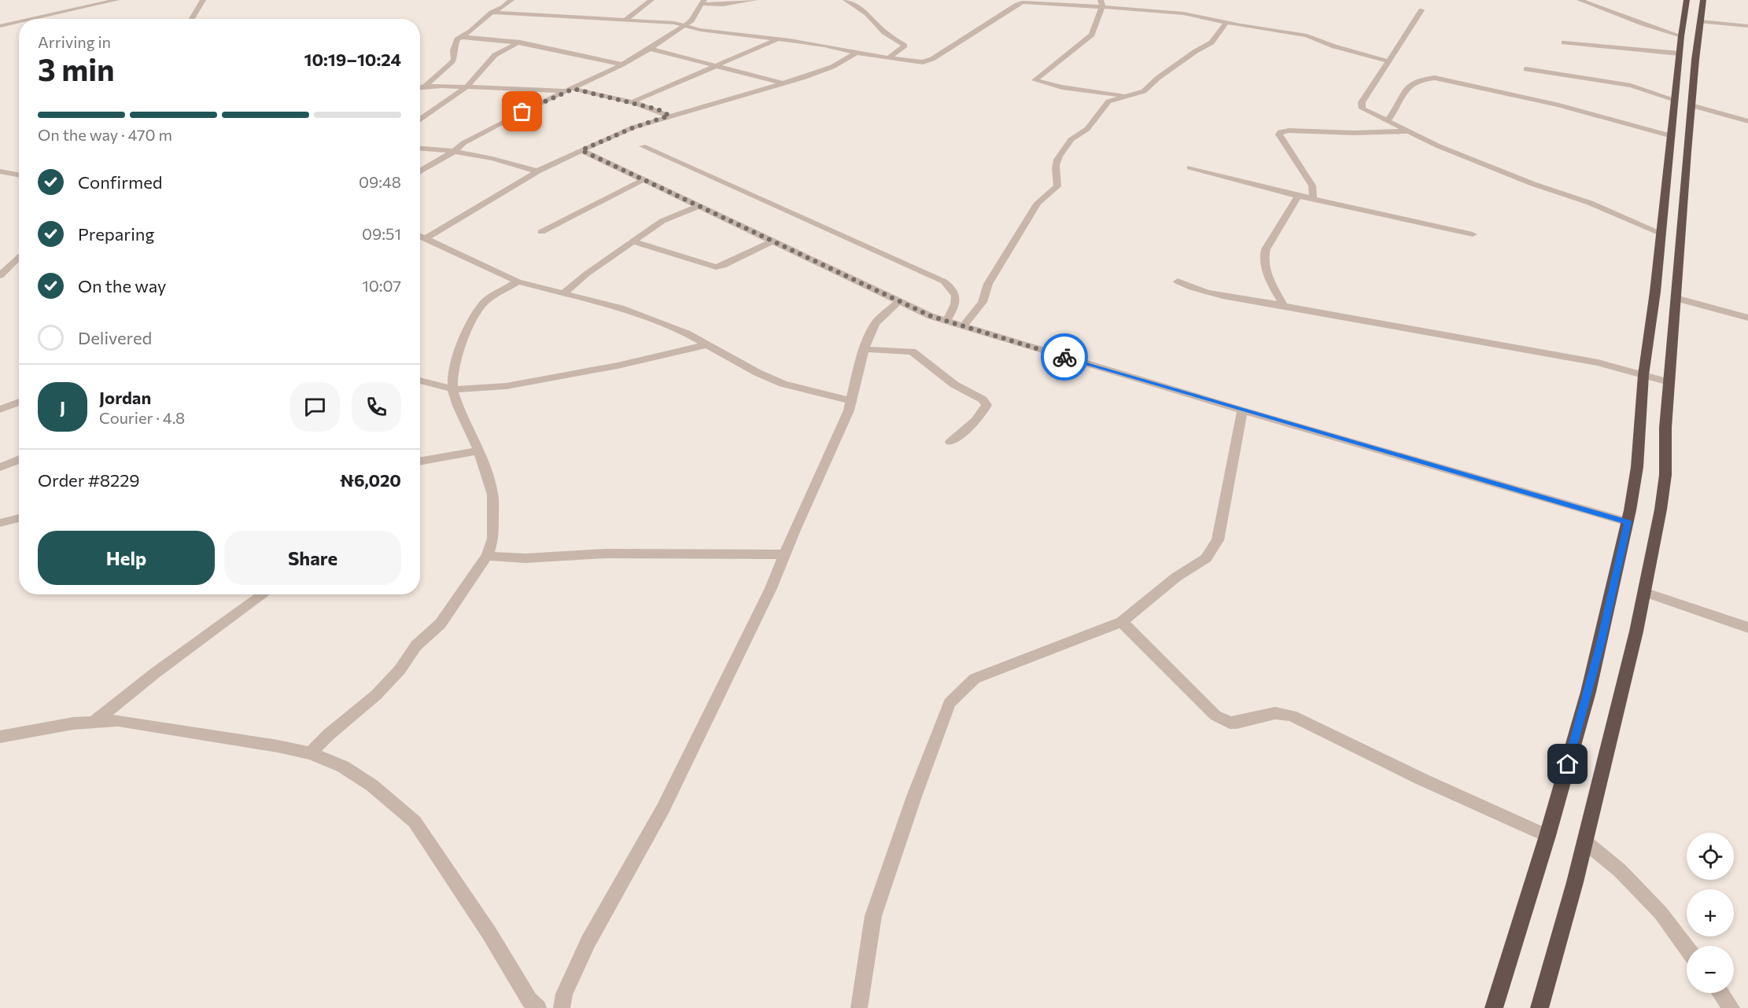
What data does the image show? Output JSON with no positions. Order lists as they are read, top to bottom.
{
  "page": {
    "heading": ["3 min", "Arriving in", "10:19–10:24"],
    "panel": [
      "Jordan",
      "Courier · 4.8",
      "Order #8229",
      "₦6,020"
    ],
    "bar": "On the way · 470 m",
    "list": [
      ["Confirmed", "09:48"],
      ["Preparing", "09:51"],
      ["On the way", "10:07"],
      "Delivered"
    ],
    "round": "J",
    "buttons": ["Help", "Share"],
    "map_buttons": ["+", "−"]
  }
}
